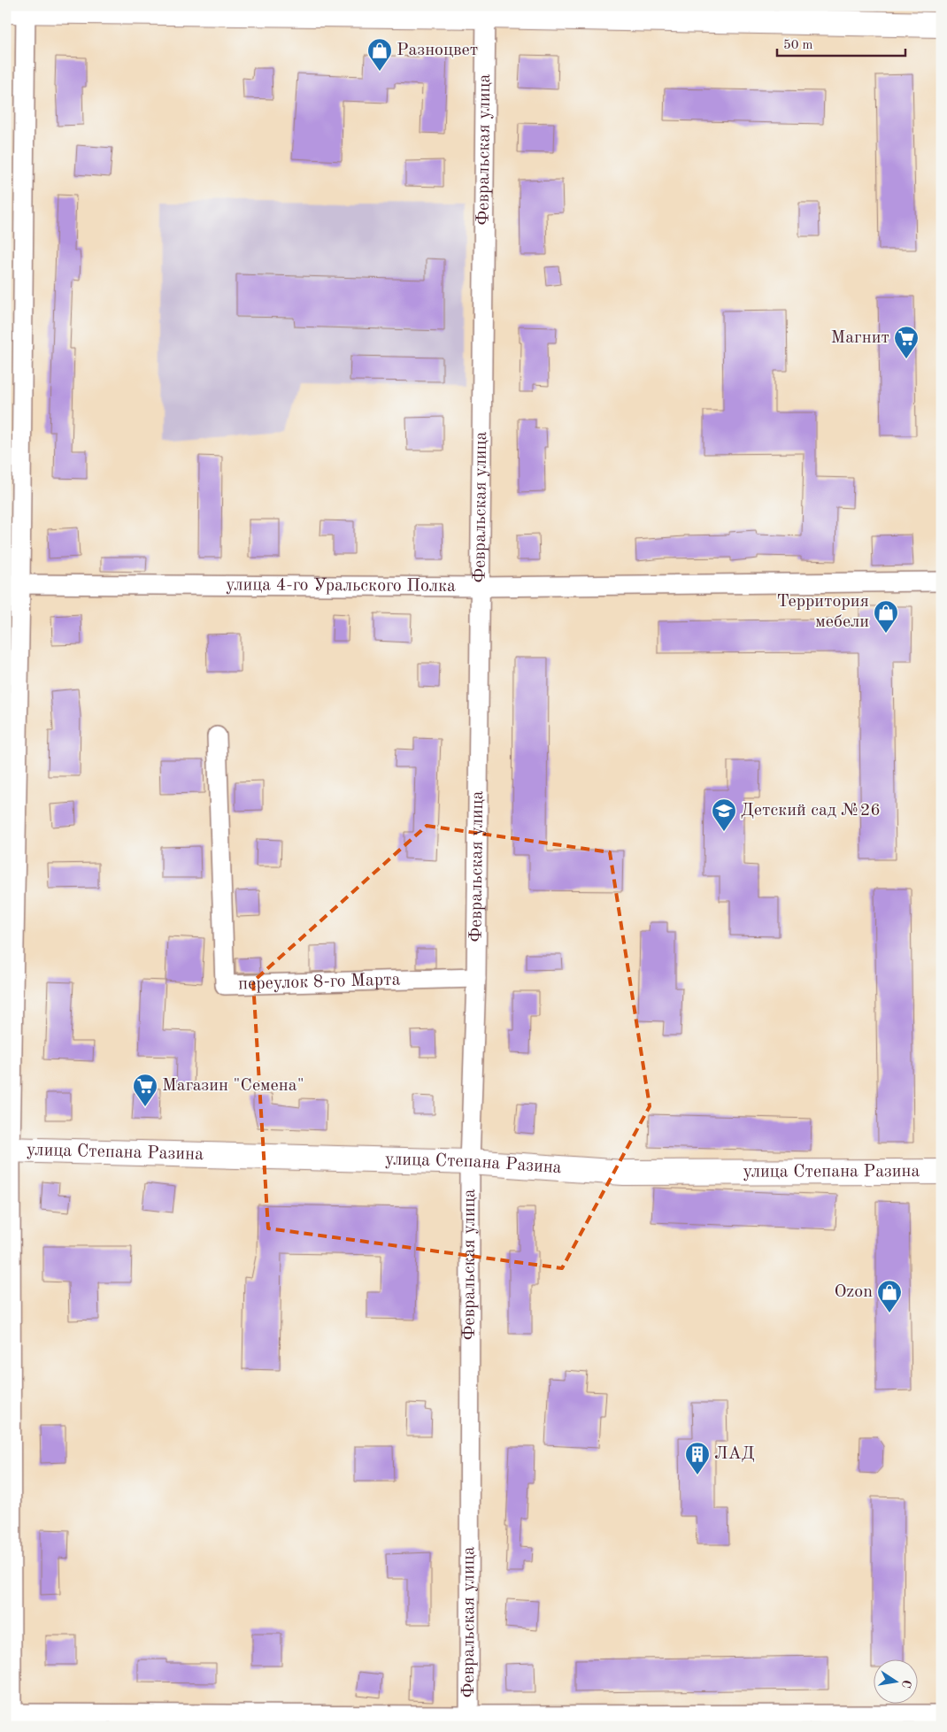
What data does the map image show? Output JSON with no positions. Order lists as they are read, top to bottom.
{
  "streets": {
    "main road": ["улица Степана Разина"],
    "street": ["Февральская улица", "улица 4-го Уральского Полка", "переулок 8-го Марта"]
  },
  "crossings": [
    ["Февральская улица", "улица 4-го Уральского Полка"],
    ["Февральская улица", "переулок 8-го Марта"],
    ["Февральская улица", "улица Степана Разина"]
  ],
  "places": {
    "shop": ["Разноцвет", "Территория мебели", "Ozon"],
    "supermarket": ["Магнит", "Магазин \"Семена\""],
    "school or university": ["Детский сад №26"],
    "building": ["ЛАД"]
  },
  "scale_bar": "50 m",
  "north": "right"
}
